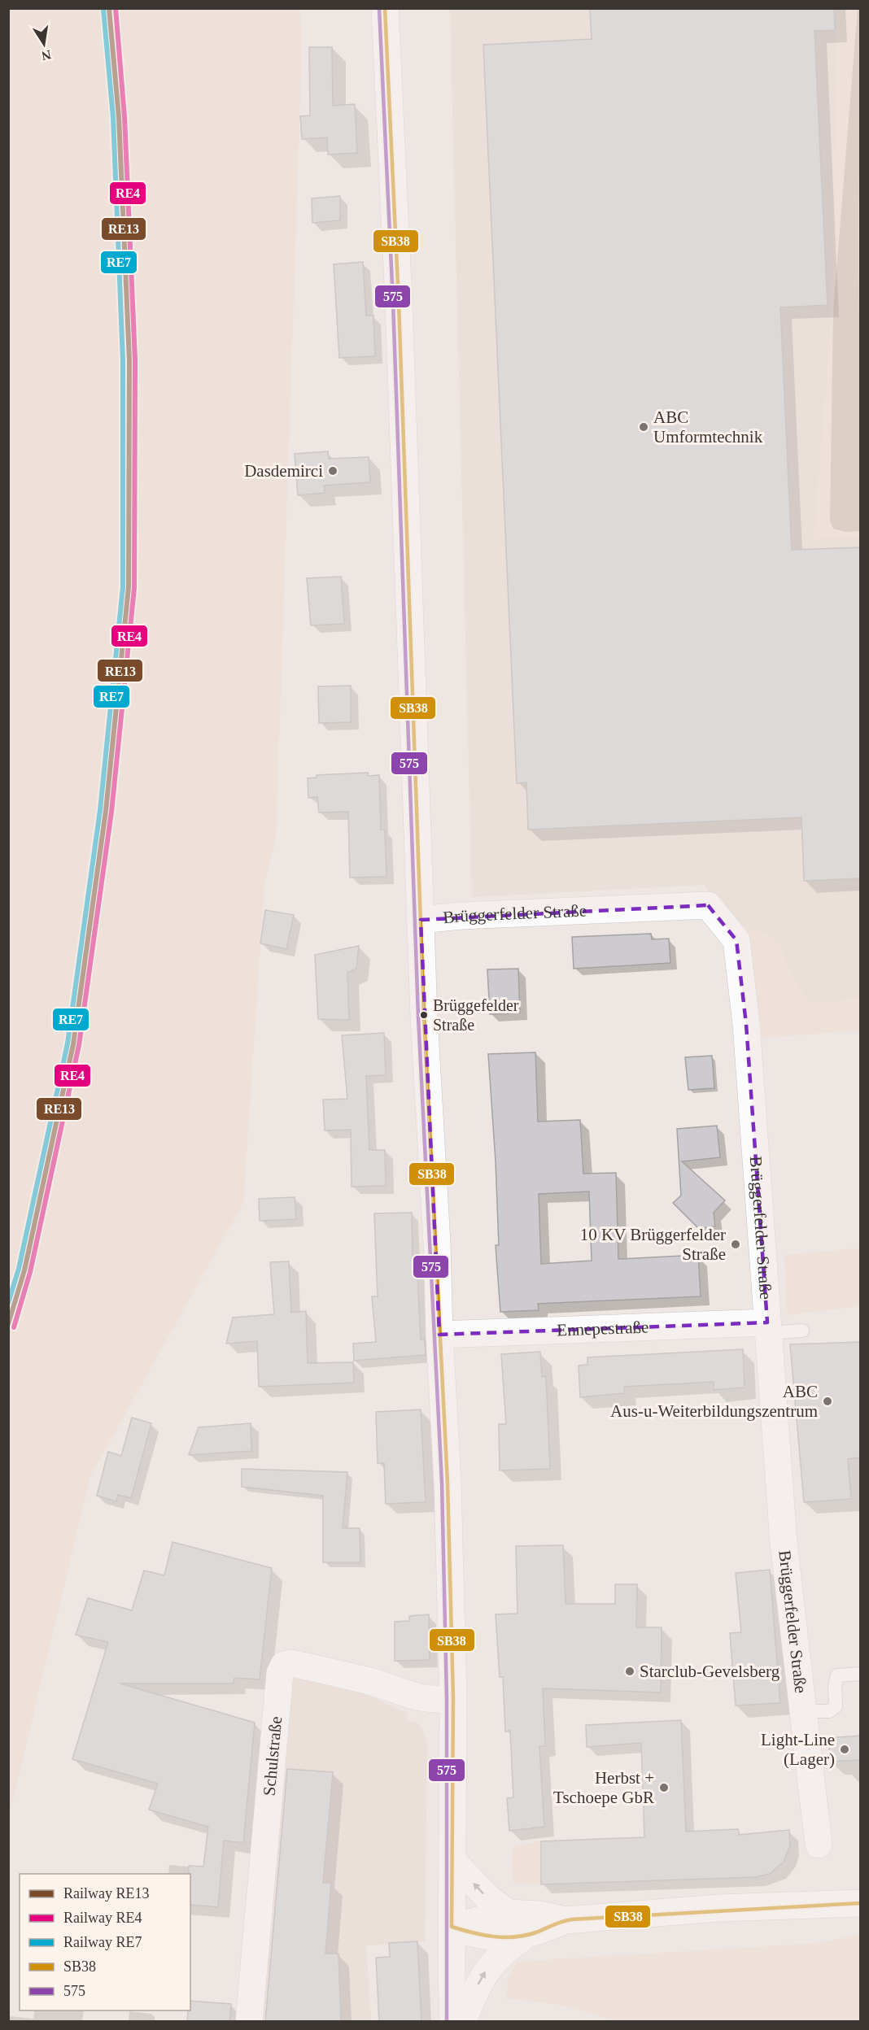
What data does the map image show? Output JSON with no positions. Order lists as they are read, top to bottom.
{
  "streets": {
    "main road": ["Brüggerfelder Straße", "Ennepestraße", "Schulstraße"]
  },
  "crossings": [
    ["Brüggerfelder Straße", "Ennepestraße"]
  ],
  "places": [
    "ABC Umformtechnik",
    "Dasdemirci",
    "Brüggefelder Straße",
    "10 KV Brüggerfelder Straße",
    "ABC Aus-u-Weiterbildungszentrum",
    "Starclub-Gevelsberg",
    "Light-Line (Lager)",
    "Herbst + Tschoepe GbR"
  ],
  "lines": [
    "rail line RE13",
    "rail line RE4",
    "transit line SB38",
    "transit line 575",
    "rail line RE7"
  ],
  "legend": [
    "Railway RE13",
    "Railway RE4",
    "Railway RE7",
    "SB38",
    "575"
  ],
  "north": "bottom"
}
